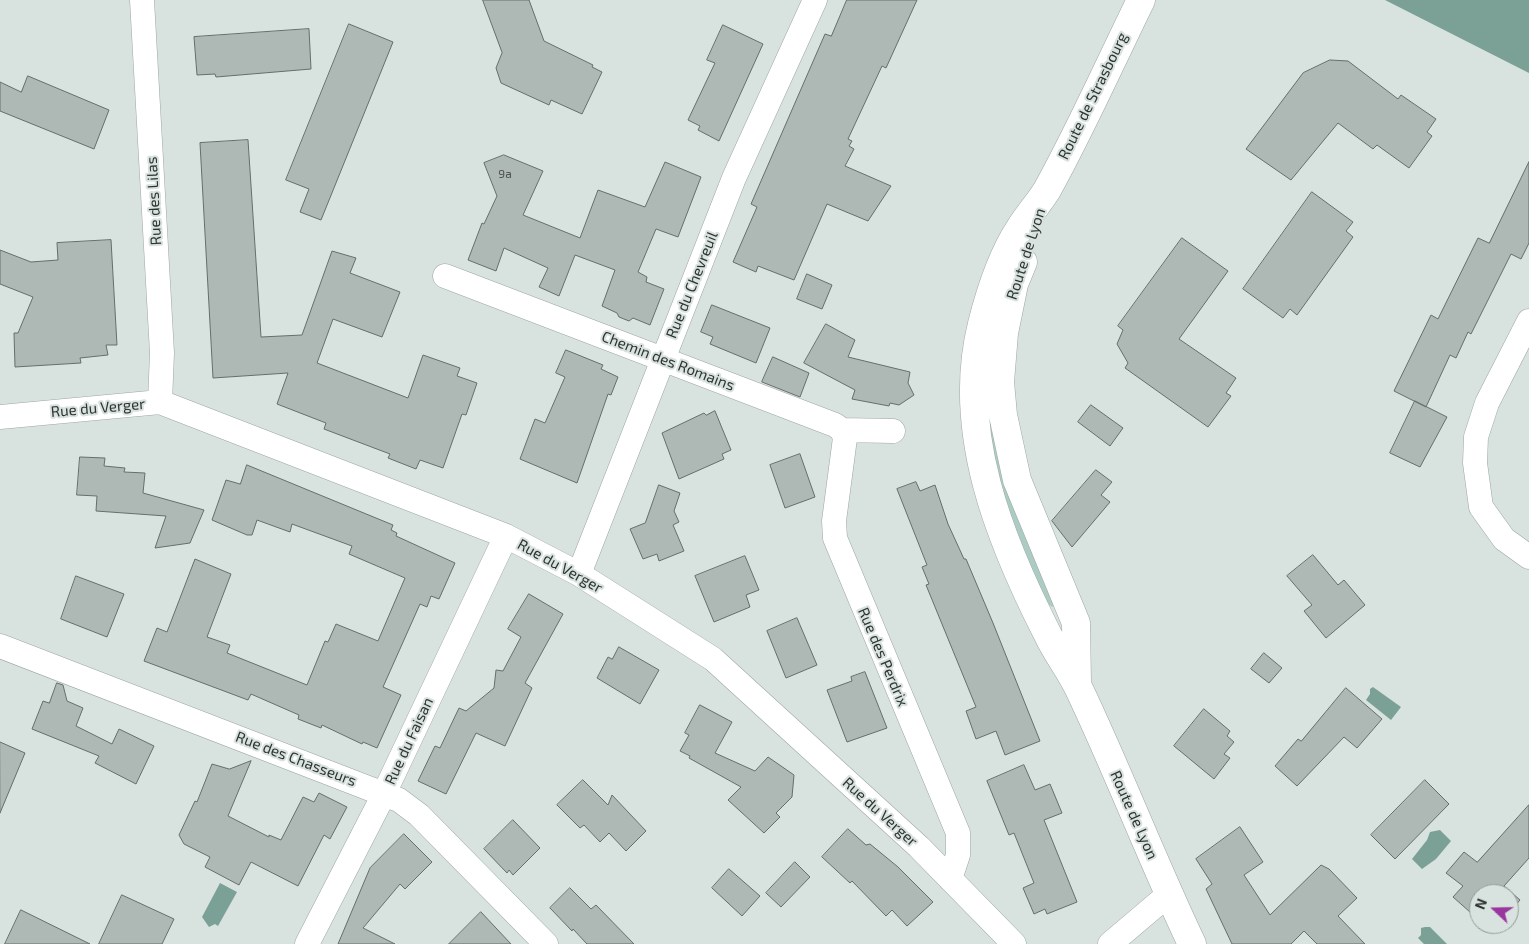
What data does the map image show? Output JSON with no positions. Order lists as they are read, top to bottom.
{
  "streets": {
    "main road": ["Route de Strasbourg", "Route de Lyon"],
    "street": [
      "Rue des Lilas",
      "Rue du Chevreuil",
      "Chemin des Romains",
      "Rue du Verger",
      "Rue des Perdrix",
      "Rue du Faisan",
      "Rue des Chasseurs"
    ]
  },
  "crossings": [
    ["Route de Strasbourg", "Route de Lyon"],
    ["Rue des Lilas", "Rue du Verger"],
    ["Rue du Chevreuil", "Chemin des Romains"],
    ["Rue du Chevreuil", "Rue du Verger"],
    ["Chemin des Romains", "Rue des Perdrix"],
    ["Rue du Verger", "Rue des Perdrix"],
    ["Rue du Verger", "Rue du Faisan"],
    ["Rue du Faisan", "Rue des Chasseurs"]
  ],
  "house_numbers": ["9a"],
  "north": "left"
}
